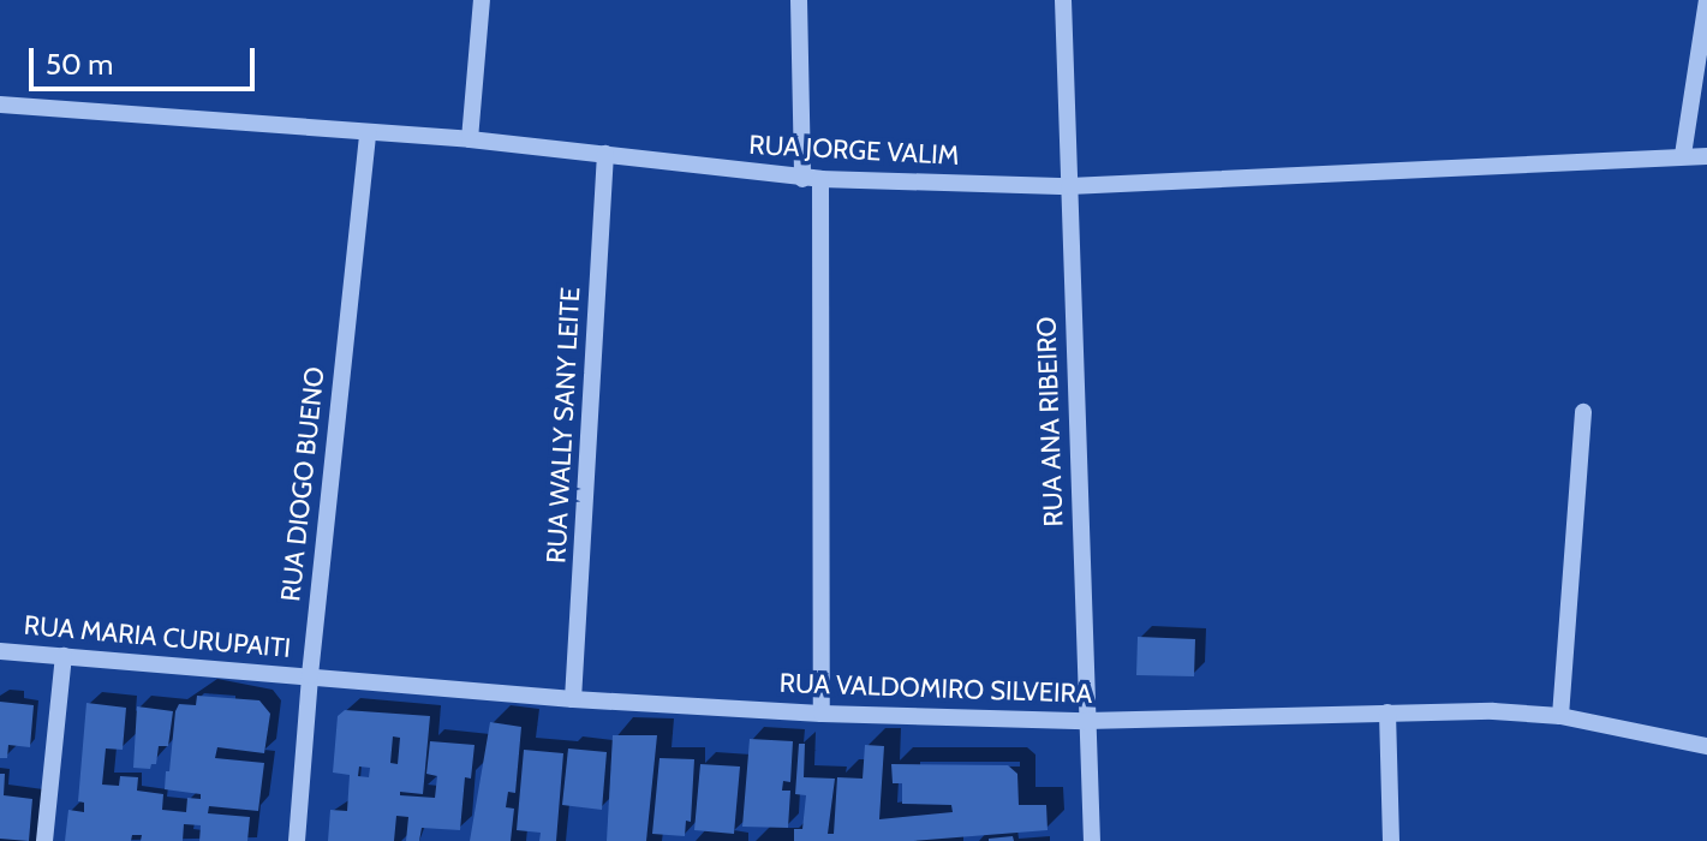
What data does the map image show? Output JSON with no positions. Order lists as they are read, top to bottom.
{
  "streets": {
    "street": [
      "RUA JORGE VALIM",
      "RUA ANA RIBEIRO",
      "RUA WALLY SANY LEITE",
      "RUA DIOGO BUENO",
      "RUA MARIA CURUPAITI",
      "RUA VALDOMIRO SILVEIRA"
    ]
  },
  "crossings": [
    ["RUA JORGE VALIM", "RUA ANA RIBEIRO"],
    ["RUA JORGE VALIM", "RUA WALLY SANY LEITE"],
    ["RUA JORGE VALIM", "RUA DIOGO BUENO"],
    ["RUA ANA RIBEIRO", "RUA VALDOMIRO SILVEIRA"],
    ["RUA WALLY SANY LEITE", "RUA VALDOMIRO SILVEIRA"],
    ["RUA DIOGO BUENO", "RUA MARIA CURUPAITI"],
    ["RUA DIOGO BUENO", "RUA VALDOMIRO SILVEIRA"],
    ["RUA MARIA CURUPAITI", "RUA VALDOMIRO SILVEIRA"]
  ],
  "scale_bar": "50 m"
}
